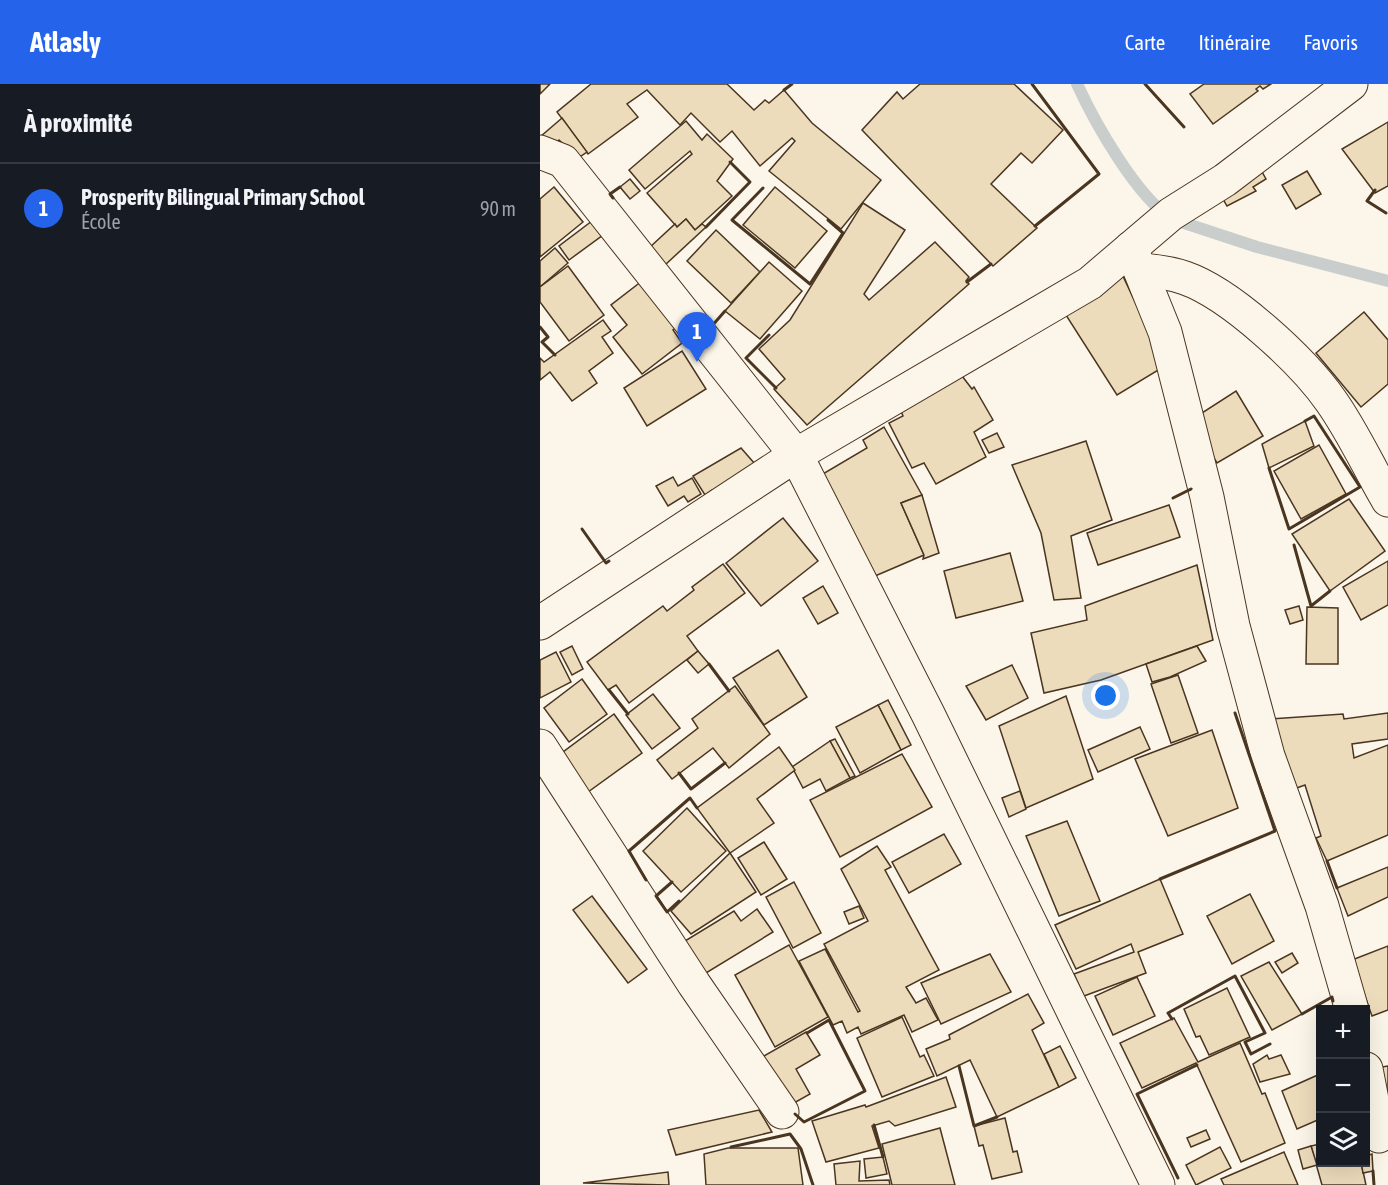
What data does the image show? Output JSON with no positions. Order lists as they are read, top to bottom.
{
  "page": {
    "header": "Atlasly",
    "nav": ["Carte", "Itinéraire", "Favoris"],
    "heading": "À proximité",
    "list": [
      {
        "mark": "1",
        "name": "Prosperity Bilingual Primary School",
        "note": "École",
        "value": "90 m"
      }
    ],
    "pins": "1",
    "map_buttons": ["+", "−"]
  }
}
